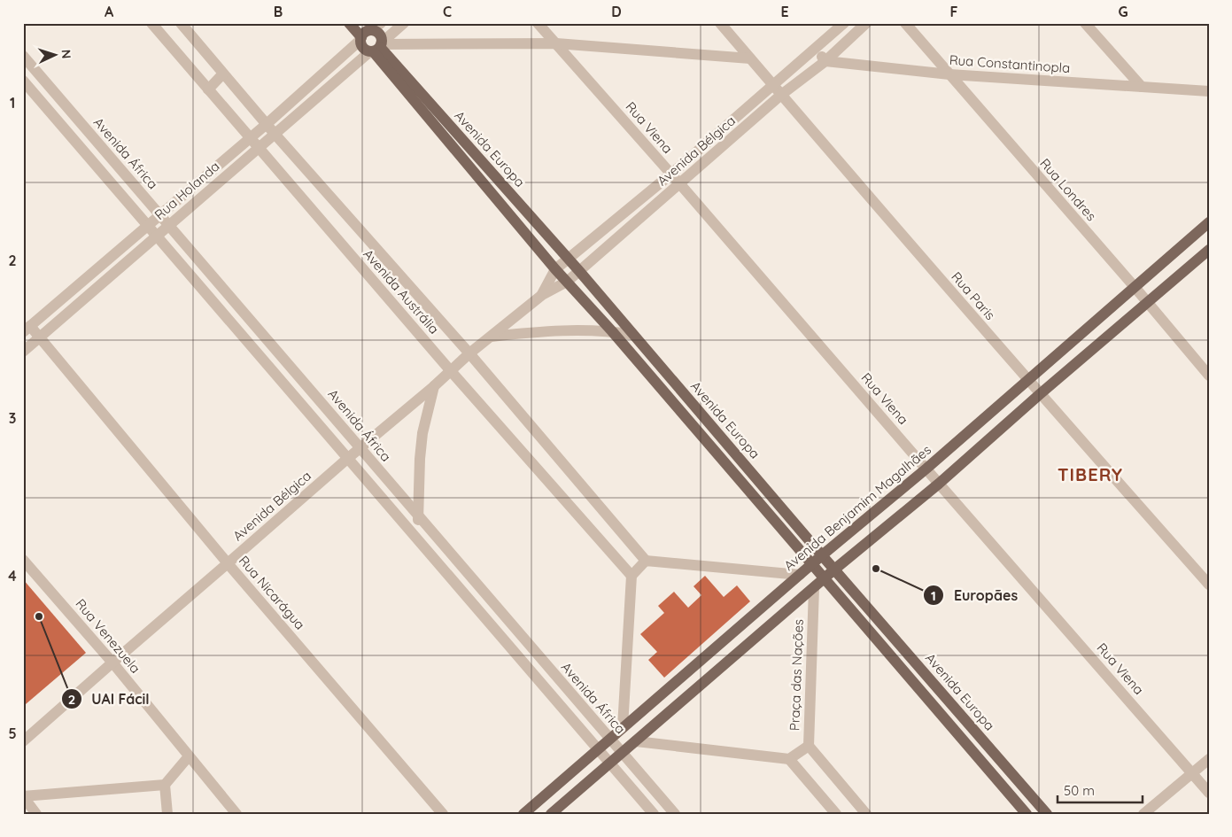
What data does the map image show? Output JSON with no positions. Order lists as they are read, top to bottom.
{
  "streets": {
    "main road": ["Avenida Europa", "Avenida Benjamim Magalhães"],
    "street": [
      "Rua Constantinopla",
      "Rua Viena",
      "Avenida Bélgica",
      "Avenida África",
      "Rua Londres",
      "Rua Holanda",
      "Avenida Austrália",
      "Rua Paris",
      "Rua Nicarágua",
      "Rua Venezuela",
      "Praça das Nações"
    ]
  },
  "crossings": [
    ["Rua Constantinopla", "Avenida Bélgica"],
    ["Rua Constantinopla", "Rua Londres"],
    ["Rua Viena", "Avenida Bélgica"],
    ["Rua Viena", "Avenida Benjamim Magalhães"],
    ["Avenida Europa", "Avenida Bélgica"],
    ["Avenida Europa", "Rua Holanda"],
    ["Avenida Europa", "Avenida Benjamim Magalhães"],
    ["Avenida Bélgica", "Avenida África"],
    ["Avenida Bélgica", "Avenida Austrália"],
    ["Avenida Bélgica", "Rua Paris"],
    ["Avenida Bélgica", "Rua Nicarágua"],
    ["Avenida Bélgica", "Rua Venezuela"],
    ["Avenida África", "Rua Holanda"],
    ["Avenida África", "Avenida Benjamim Magalhães"],
    ["Rua Londres", "Avenida Benjamim Magalhães"],
    ["Rua Holanda", "Avenida Austrália"],
    ["Rua Holanda", "Rua Nicarágua"],
    ["Rua Paris", "Avenida Benjamim Magalhães"]
  ],
  "districts": ["TIBERY"],
  "places": ["Europães", "UAI Fácil"],
  "scale_bar": "50 m",
  "north": "right",
  "grid": {
    "columns": [
      "A",
      "B",
      "C",
      "D",
      "E",
      "F",
      "G"
    ],
    "rows": [
      "1",
      "2",
      "3",
      "4",
      "5"
    ]
  }
}
